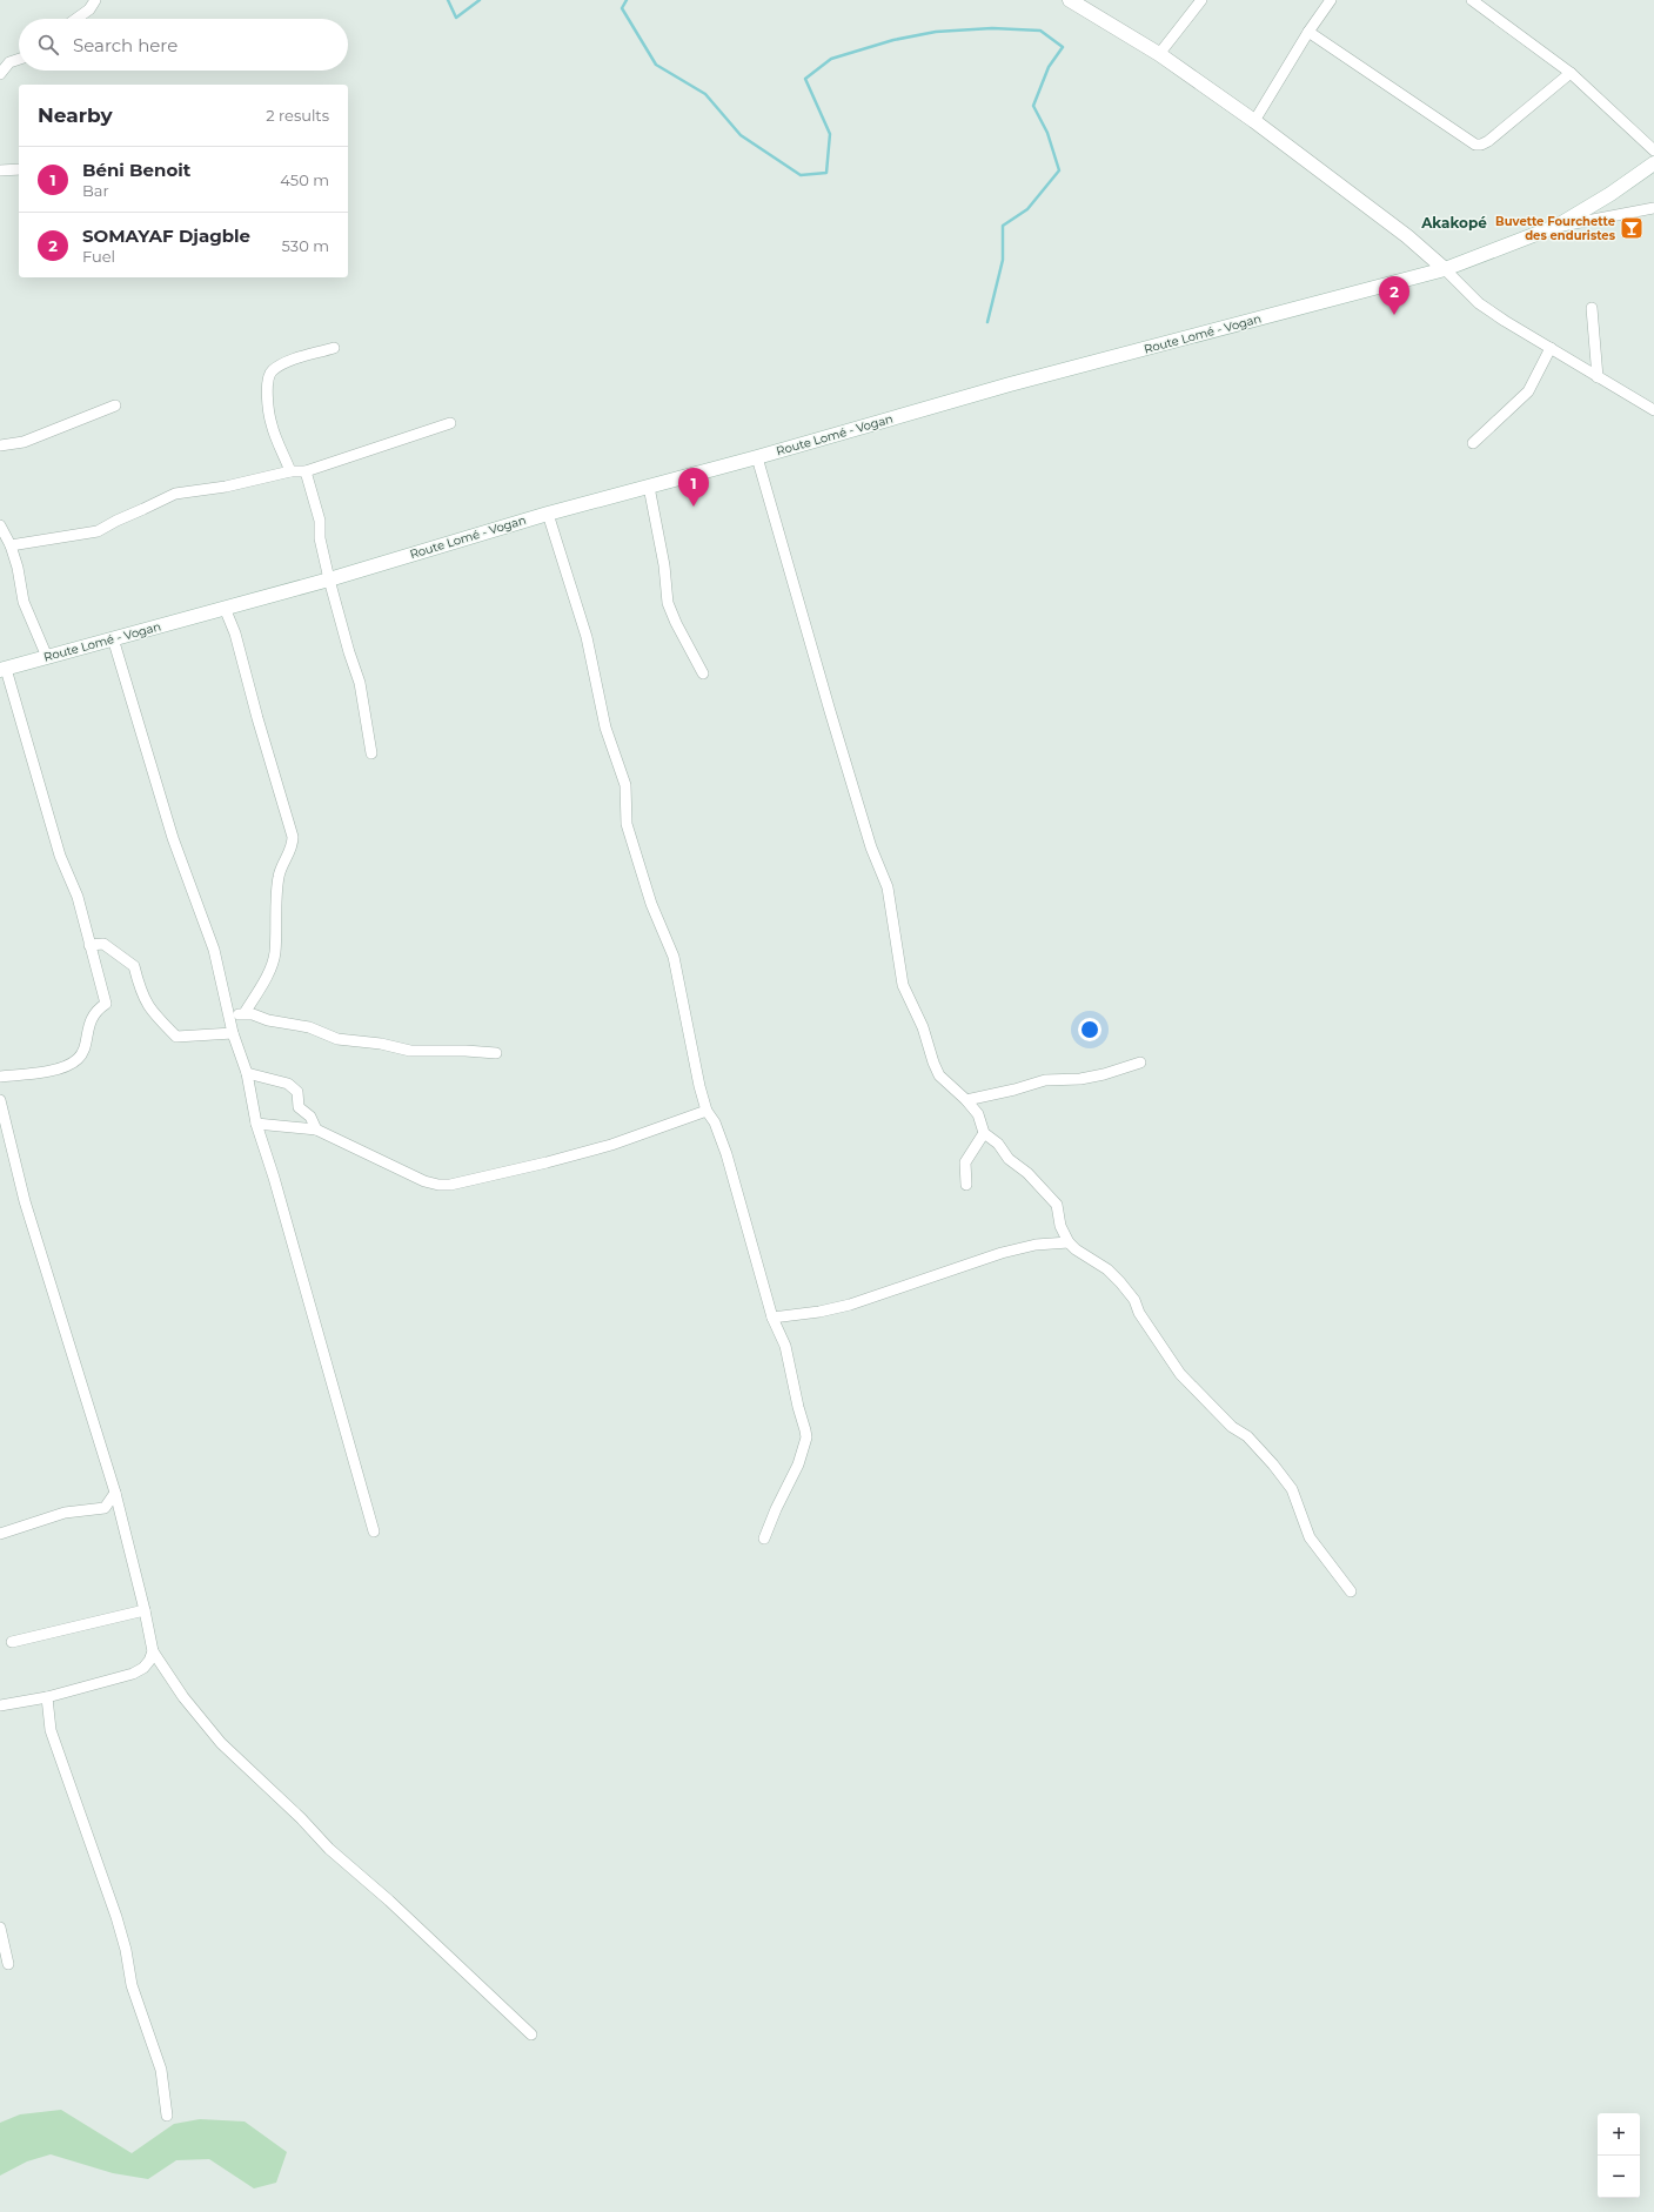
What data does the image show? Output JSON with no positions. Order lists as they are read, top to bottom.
{
  "streets": {
    "main road": ["Route Lomé - Vogan"]
  },
  "districts": ["Akakopé"],
  "places": {
    "bar": ["Buvette Fourchette des enduristes"]
  },
  "page": {
    "search": "Search here",
    "heading": ["Nearby", "2 results"],
    "list": [
      {
        "mark": "1",
        "name": "Béni Benoit",
        "note": "Bar",
        "value": "450 m"
      },
      {
        "mark": "2",
        "name": "SOMAYAF Djagble",
        "note": "Fuel",
        "value": "530 m"
      }
    ],
    "pins": ["2", "1"],
    "map_buttons": ["+", "−"]
  }
}
